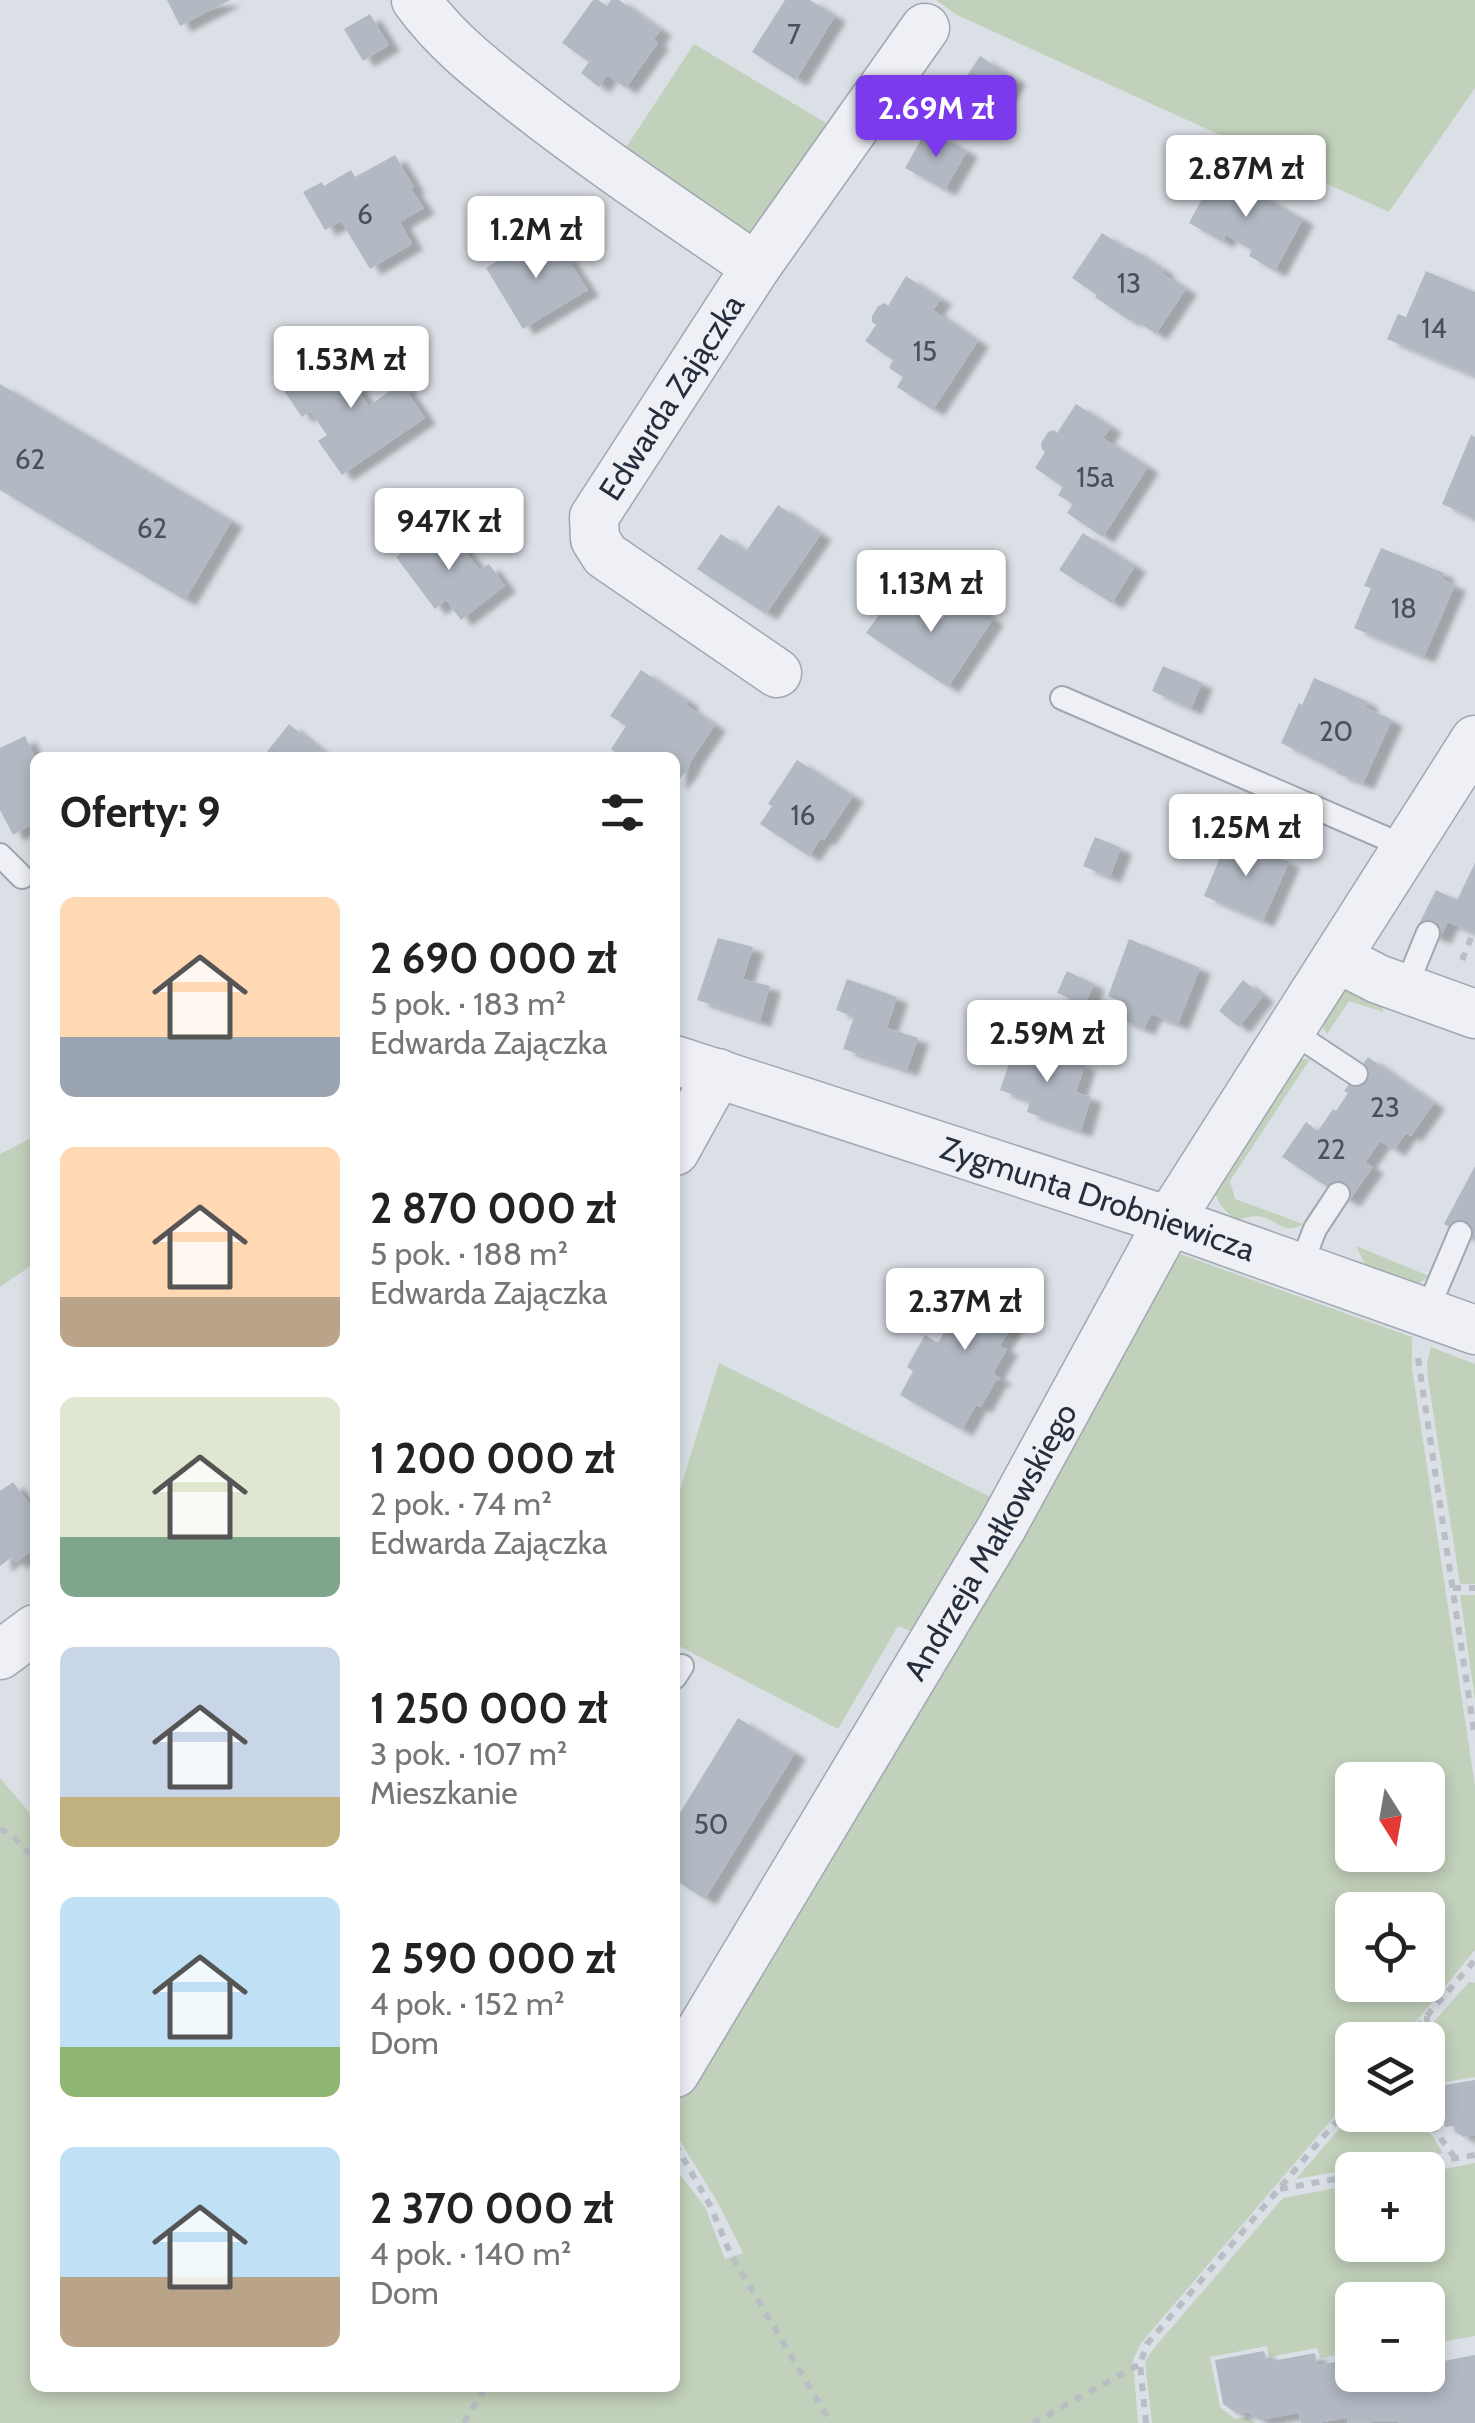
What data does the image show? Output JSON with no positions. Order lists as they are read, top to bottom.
{
  "streets": {
    "street": ["Edwarda Zajączka", "Zygmunta Drobniewicza", "Andrzeja Małkowskiego"]
  },
  "crossings": [
    ["Zygmunta Drobniewicza", "Andrzeja Małkowskiego"]
  ],
  "house_numbers": [
    "7",
    "6",
    "13",
    "14",
    "15",
    "62",
    "15a",
    "62",
    "18",
    "20",
    "16",
    "23",
    "22",
    "50"
  ],
  "north": "bottom",
  "page": {
    "price": [
      "2.69M zł",
      "2.87M zł",
      "1.2M zł",
      "1.53M zł",
      "947K zł",
      "1.13M zł",
      "1.25M zł",
      "2.59M zł",
      "2.37M zł"
    ],
    "heading": "Oferty: 9",
    "list": [
      {
        "name": "2 690 000 zł",
        "note": "5 pok. · 183 m² · Edwarda Zajączka"
      },
      {
        "name": "2 870 000 zł",
        "note": "5 pok. · 188 m² · Edwarda Zajączka"
      },
      {
        "name": "1 200 000 zł",
        "note": "2 pok. · 74 m² · Edwarda Zajączka"
      },
      {
        "name": "1 250 000 zł",
        "note": "3 pok. · 107 m² · Mieszkanie"
      },
      {
        "name": "2 590 000 zł",
        "note": "4 pok. · 152 m² · Dom"
      },
      {
        "name": "2 370 000 zł",
        "note": "4 pok. · 140 m² · Dom"
      }
    ],
    "map_buttons": ["+", "−"]
  }
}
